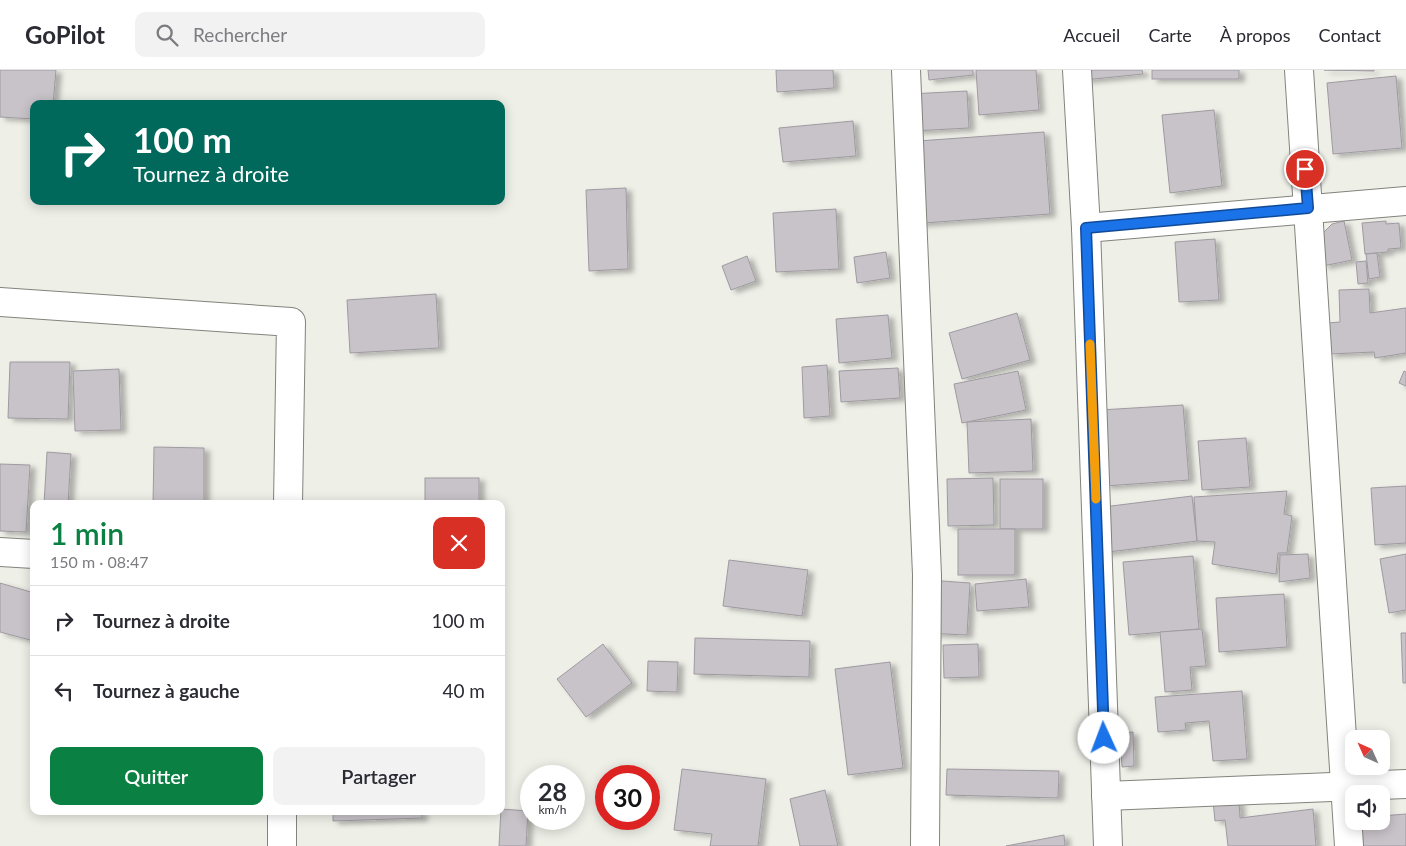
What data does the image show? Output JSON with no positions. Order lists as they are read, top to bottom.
{
  "north": "top left",
  "page": {
    "header": "GoPilot",
    "search": "Rechercher",
    "nav": [
      "Accueil",
      "Carte",
      "À propos",
      "Contact"
    ],
    "turn": ["100 m", "Tournez à droite"],
    "heading": ["1 min", "150 m · 08:47"],
    "list": [
      {
        "name": "Tournez à droite",
        "value": "100 m"
      },
      {
        "name": "Tournez à gauche",
        "value": "40 m"
      }
    ],
    "buttons": ["Quitter", "Partager"],
    "speed": "28 km/h",
    "limit": "30"
  }
}
